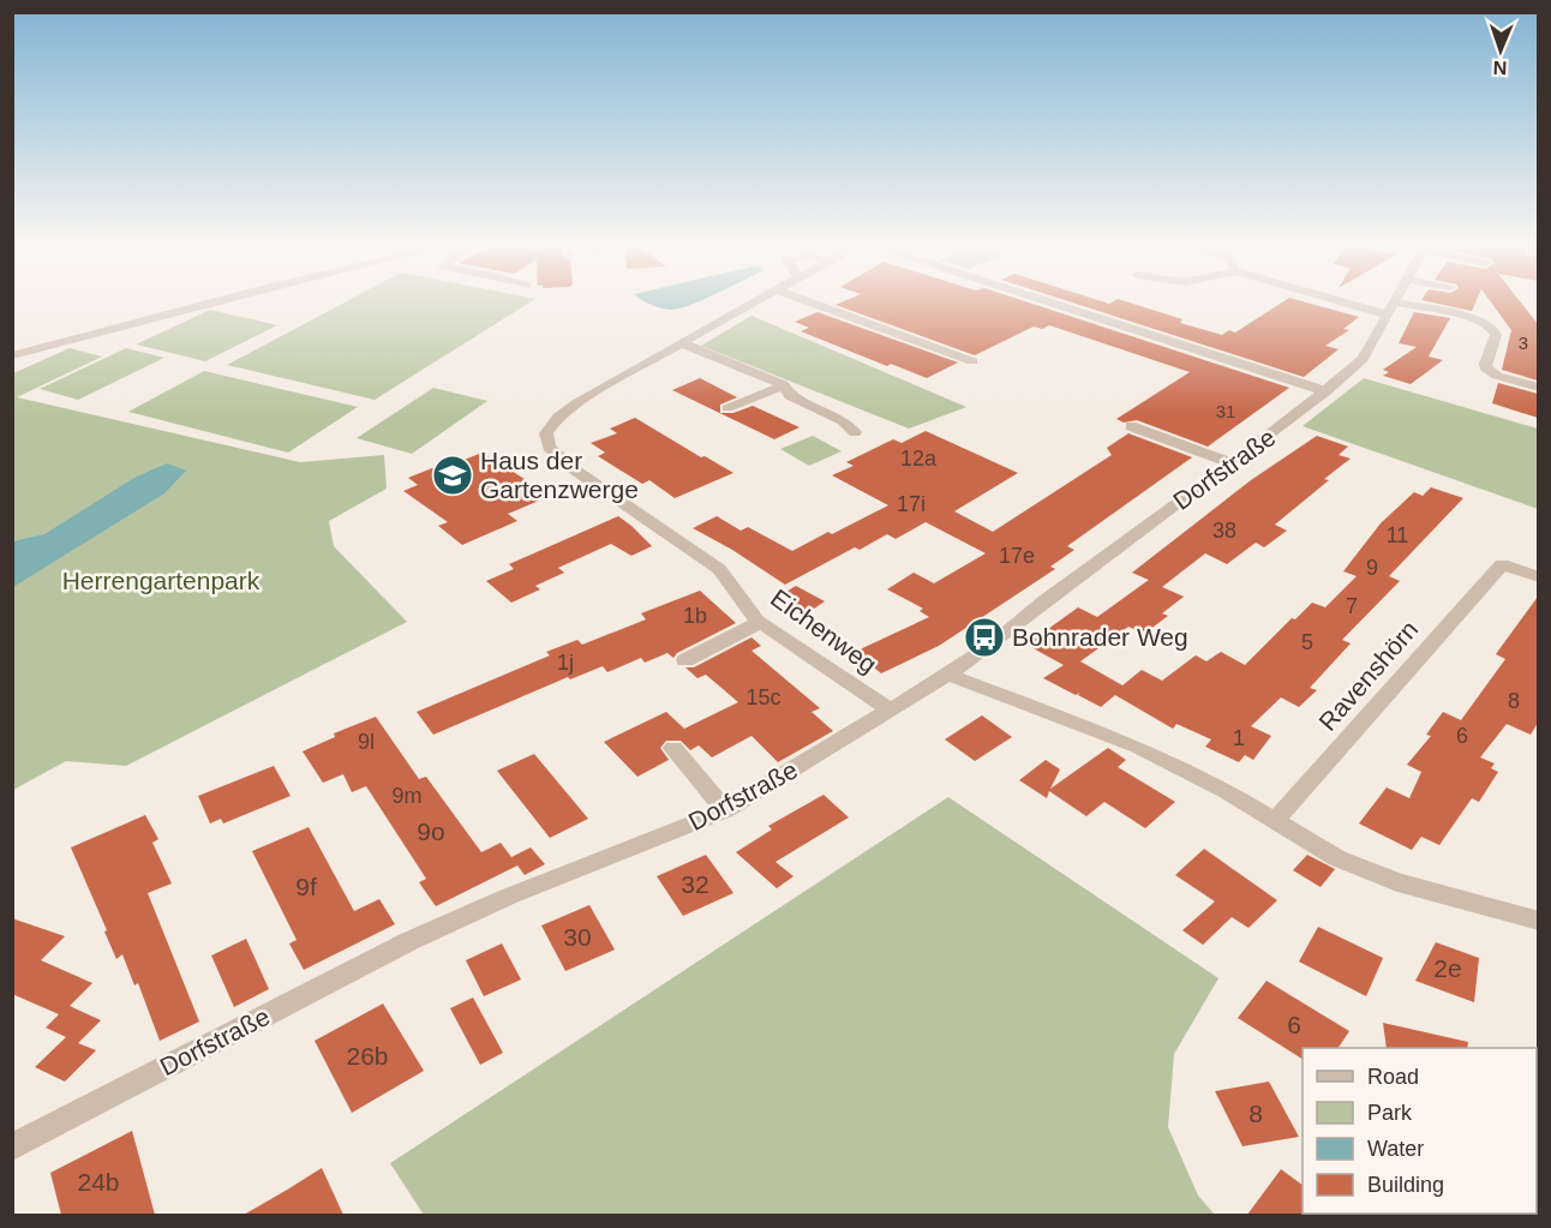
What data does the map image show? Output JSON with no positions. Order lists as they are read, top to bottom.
{
  "streets": {
    "street": ["Dorfstraße", "Eichenweg", "Ravenshörn"]
  },
  "crossings": [
    ["Dorfstraße", "Eichenweg"]
  ],
  "parks": ["Herrengartenpark"],
  "places": {
    "school or university": ["Haus der Gartenzwerge"],
    "bus stop": ["Bohnrader Weg"]
  },
  "house_numbers": [
    "3",
    "31",
    "12a",
    "17i",
    "38",
    "11",
    "17e",
    "9",
    "7",
    "1b",
    "5",
    "1j",
    "15c",
    "8",
    "6",
    "1",
    "9l",
    "9m",
    "9o",
    "32",
    "9f",
    "30",
    "2e",
    "6",
    "26b",
    "8",
    "24b"
  ],
  "legend": [
    "Road",
    "Park",
    "Water",
    "Building"
  ],
  "north": "bottom"
}
